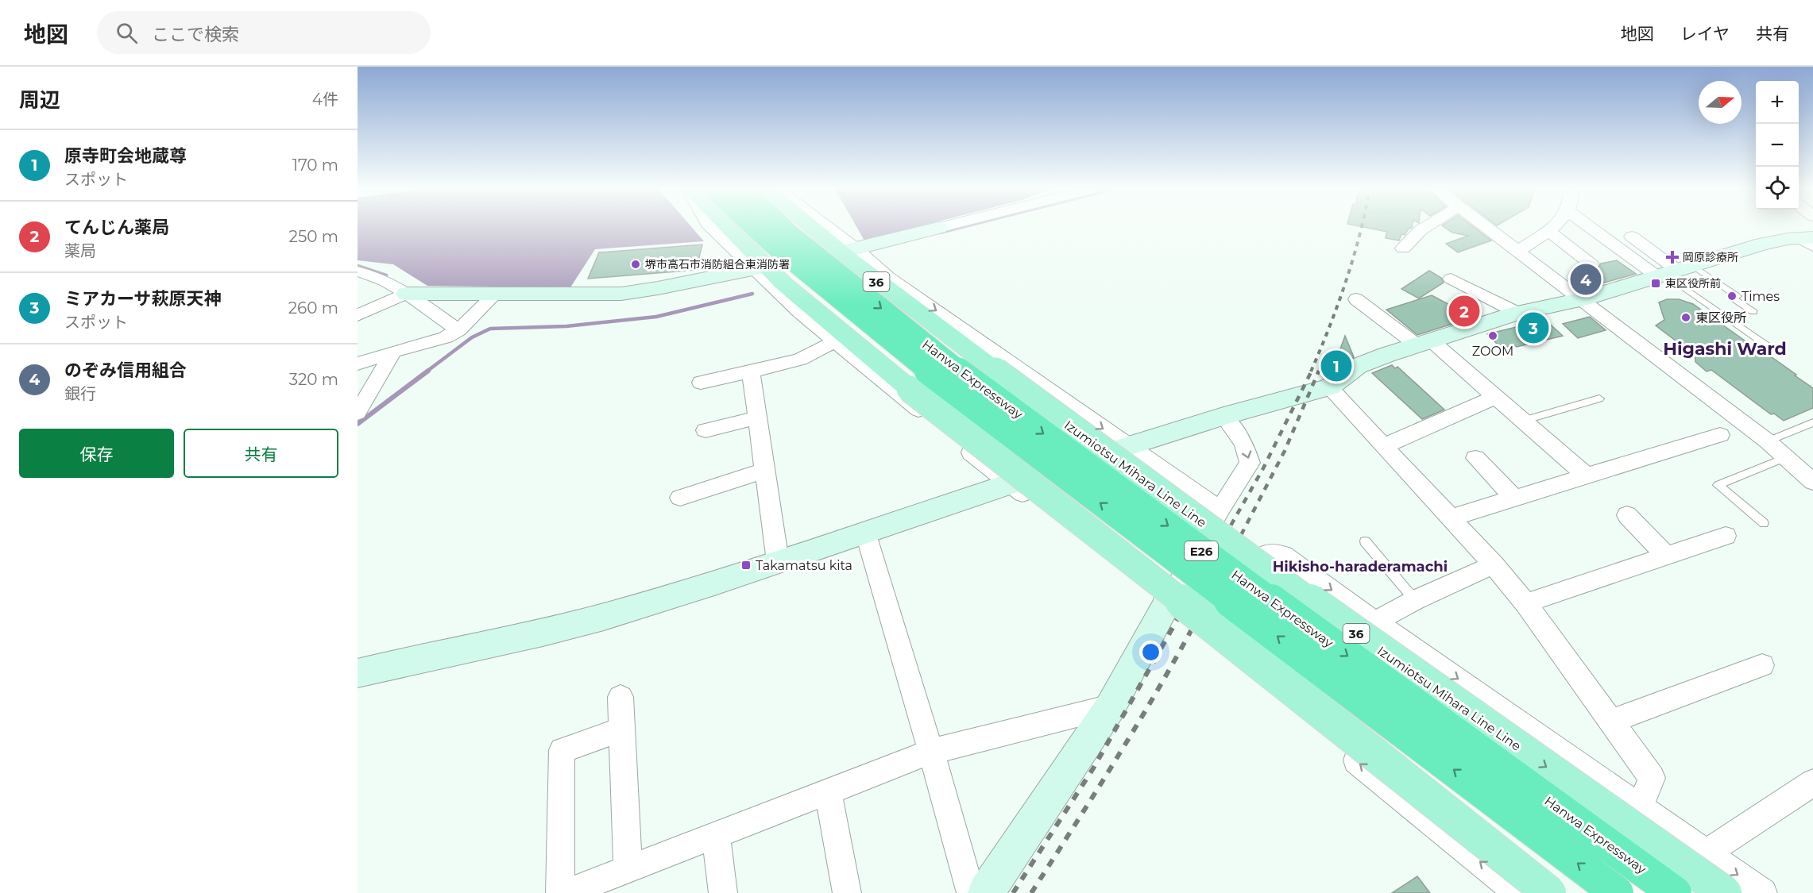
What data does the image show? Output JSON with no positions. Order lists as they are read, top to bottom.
{
  "streets": {
    "highway": ["Hanwa Expressway", "E26"],
    "main road": ["36", "Izumiotsu Mihara Line Line"]
  },
  "districts": ["Higashi Ward", "Hikisho-haraderamachi"],
  "places": {
    "health": ["岡原診療所"],
    "other": [
      "堺市高石市消防組合東消防署",
      "Times",
      "東区役所",
      "ZOOM"
    ],
    "transit": ["東区役所前", "Takamatsu kita"]
  },
  "north": "right",
  "page": {
    "header": "地図",
    "search": "ここで検索",
    "nav": ["地図", "レイヤ", "共有"],
    "heading": ["周辺", "4件"],
    "map_buttons": ["+", "−"],
    "list": [
      {
        "mark": "1",
        "name": "原寺町会地蔵尊",
        "note": "スポット",
        "value": "170 m"
      },
      {
        "mark": "2",
        "name": "てんじん薬局",
        "note": "薬局",
        "value": "250 m"
      },
      {
        "mark": "3",
        "name": "ミアカーサ萩原天神",
        "note": "スポット",
        "value": "260 m"
      },
      {
        "mark": "4",
        "name": "のぞみ信用組合",
        "note": "銀行",
        "value": "320 m"
      }
    ],
    "pins": [
      "4",
      "2",
      "3",
      "1"
    ],
    "buttons": ["保存", "共有"]
  }
}
